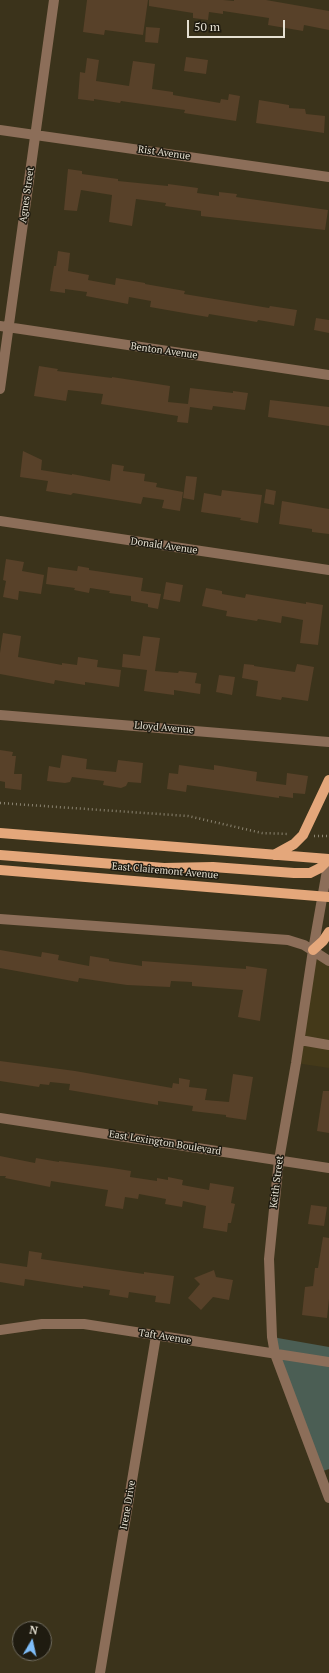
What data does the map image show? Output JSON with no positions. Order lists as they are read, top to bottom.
{
  "streets": {
    "main road": ["East Clairemont Avenue"],
    "street": [
      "Rist Avenue",
      "Agnes Street",
      "Benton Avenue",
      "Donald Avenue",
      "Lloyd Avenue",
      "East Lexington Boulevard",
      "Keith Street",
      "Taft Avenue",
      "Irene Drive"
    ]
  },
  "crossings": [
    ["Rist Avenue", "Agnes Street"],
    ["Agnes Street", "Benton Avenue"],
    ["East Clairemont Avenue", "Keith Street"],
    ["East Lexington Boulevard", "Keith Street"],
    ["Keith Street", "Taft Avenue"],
    ["Taft Avenue", "Irene Drive"]
  ],
  "scale_bar": "50 m",
  "north": "top"
}
